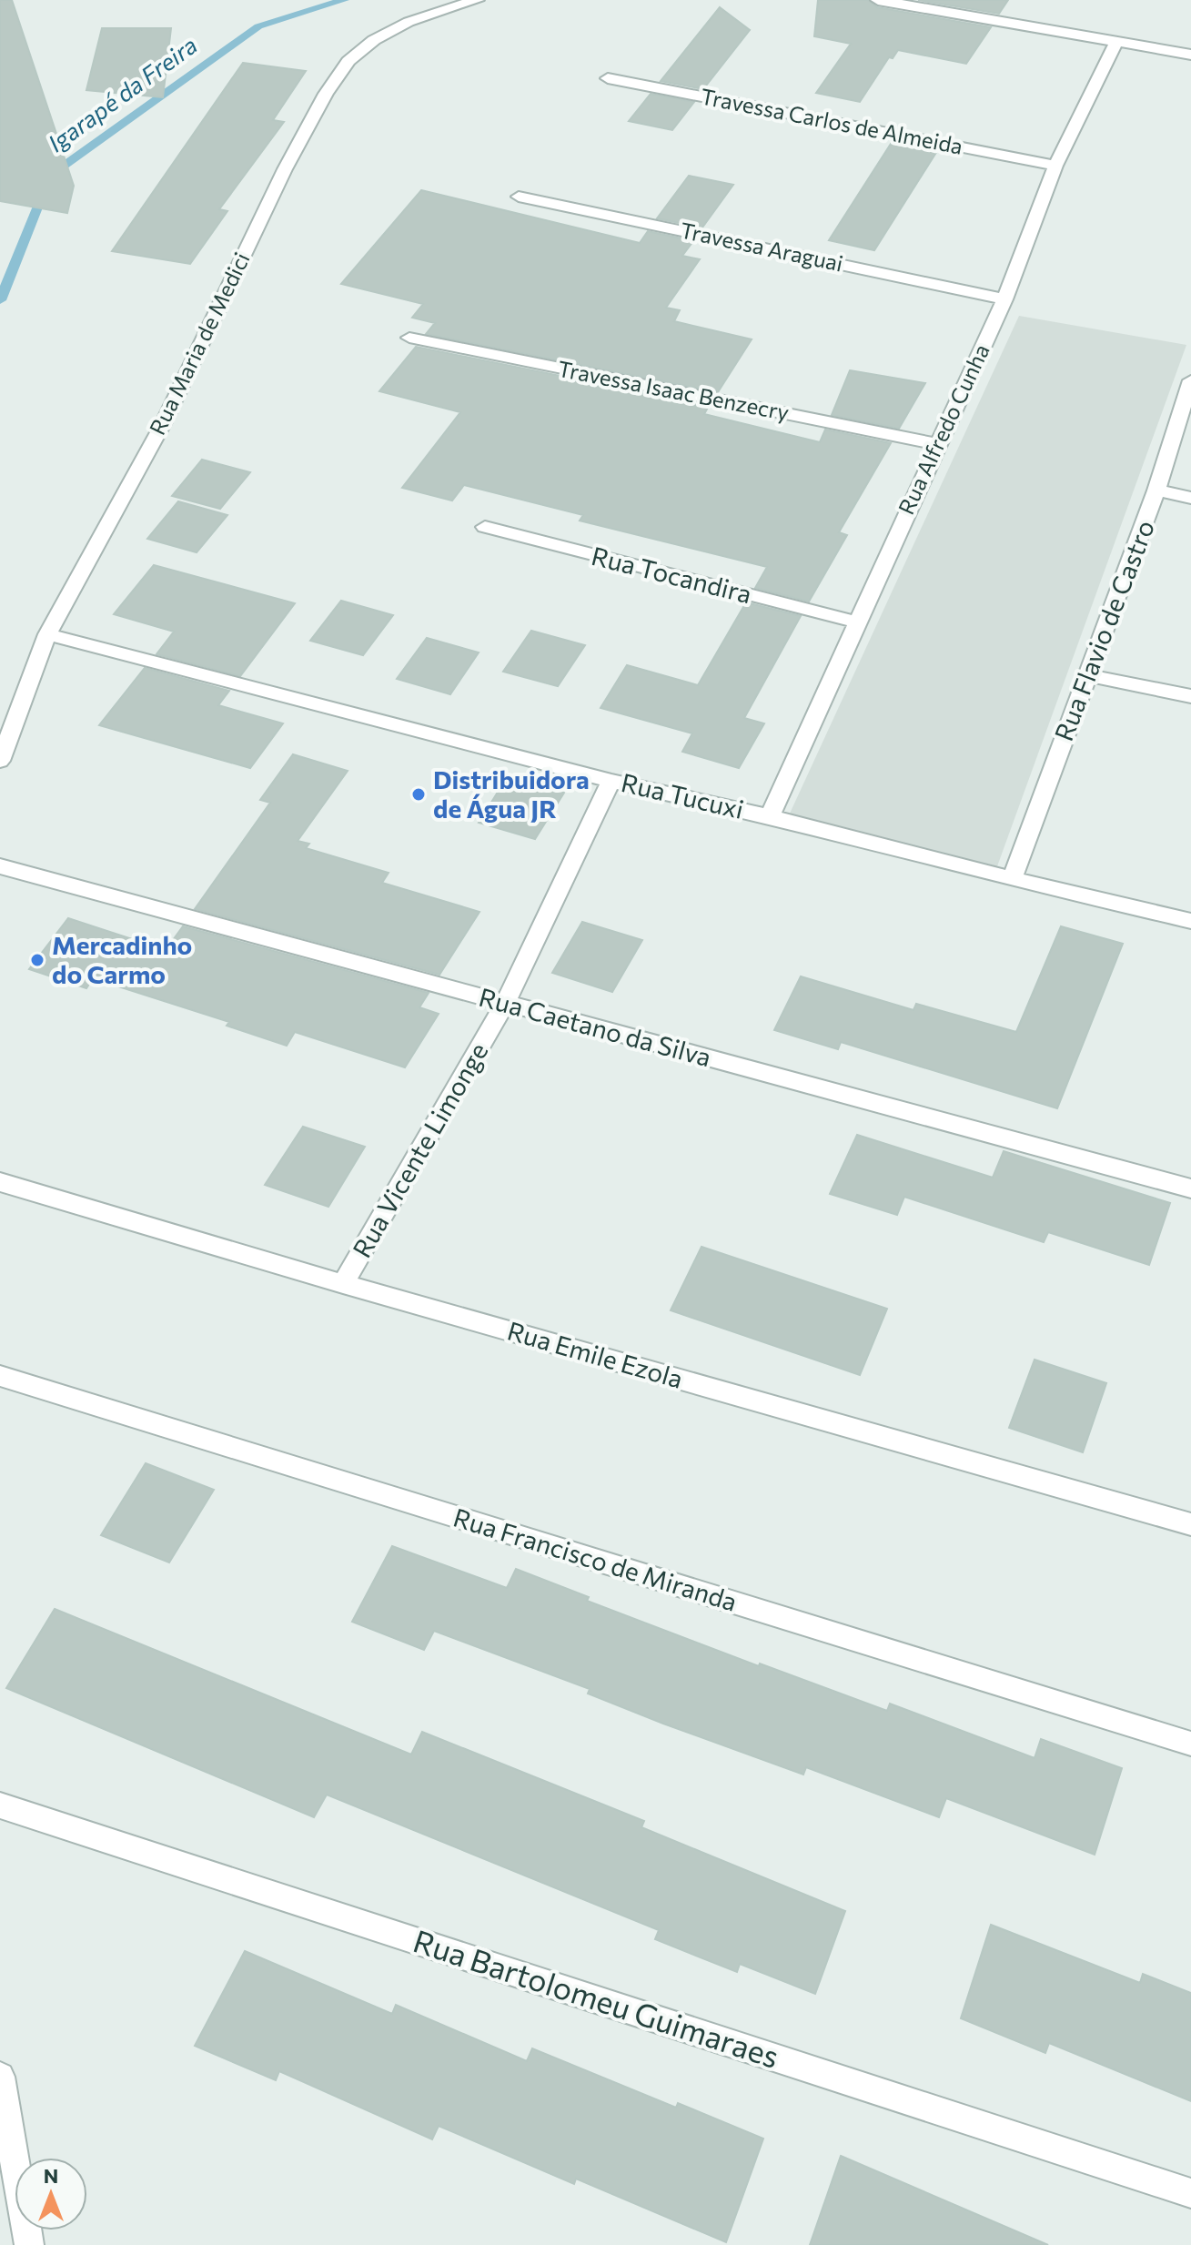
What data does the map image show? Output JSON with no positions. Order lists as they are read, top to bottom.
{
  "streets": {
    "street": [
      "Travessa Carlos de Almeida",
      "Travessa Araguai",
      "Rua Maria de Medici",
      "Travessa Isaac Benzecry",
      "Rua Alfredo Cunha",
      "Rua Tocandira",
      "Rua Flavio de Castro",
      "Rua Tucuxi",
      "Rua Caetano da Silva",
      "Rua Vicente Limonge",
      "Rua Emile Ezola",
      "Rua Francisco de Miranda",
      "Rua Bartolomeu Guimaraes"
    ]
  },
  "crossings": [
    ["Travessa Carlos de Almeida", "Rua Alfredo Cunha"],
    ["Travessa Araguai", "Rua Alfredo Cunha"],
    ["Rua Maria de Medici", "Rua Tucuxi"],
    ["Travessa Isaac Benzecry", "Rua Alfredo Cunha"],
    ["Rua Alfredo Cunha", "Rua Tocandira"],
    ["Rua Alfredo Cunha", "Rua Tucuxi"],
    ["Rua Flavio de Castro", "Rua Tucuxi"],
    ["Rua Tucuxi", "Rua Vicente Limonge"],
    ["Rua Caetano da Silva", "Rua Vicente Limonge"],
    ["Rua Vicente Limonge", "Rua Emile Ezola"]
  ],
  "water": ["Igarapé da Freira"],
  "places": ["Distribuidora de Água JR", "Mercadinho do Carmo"],
  "north": "top"
}
